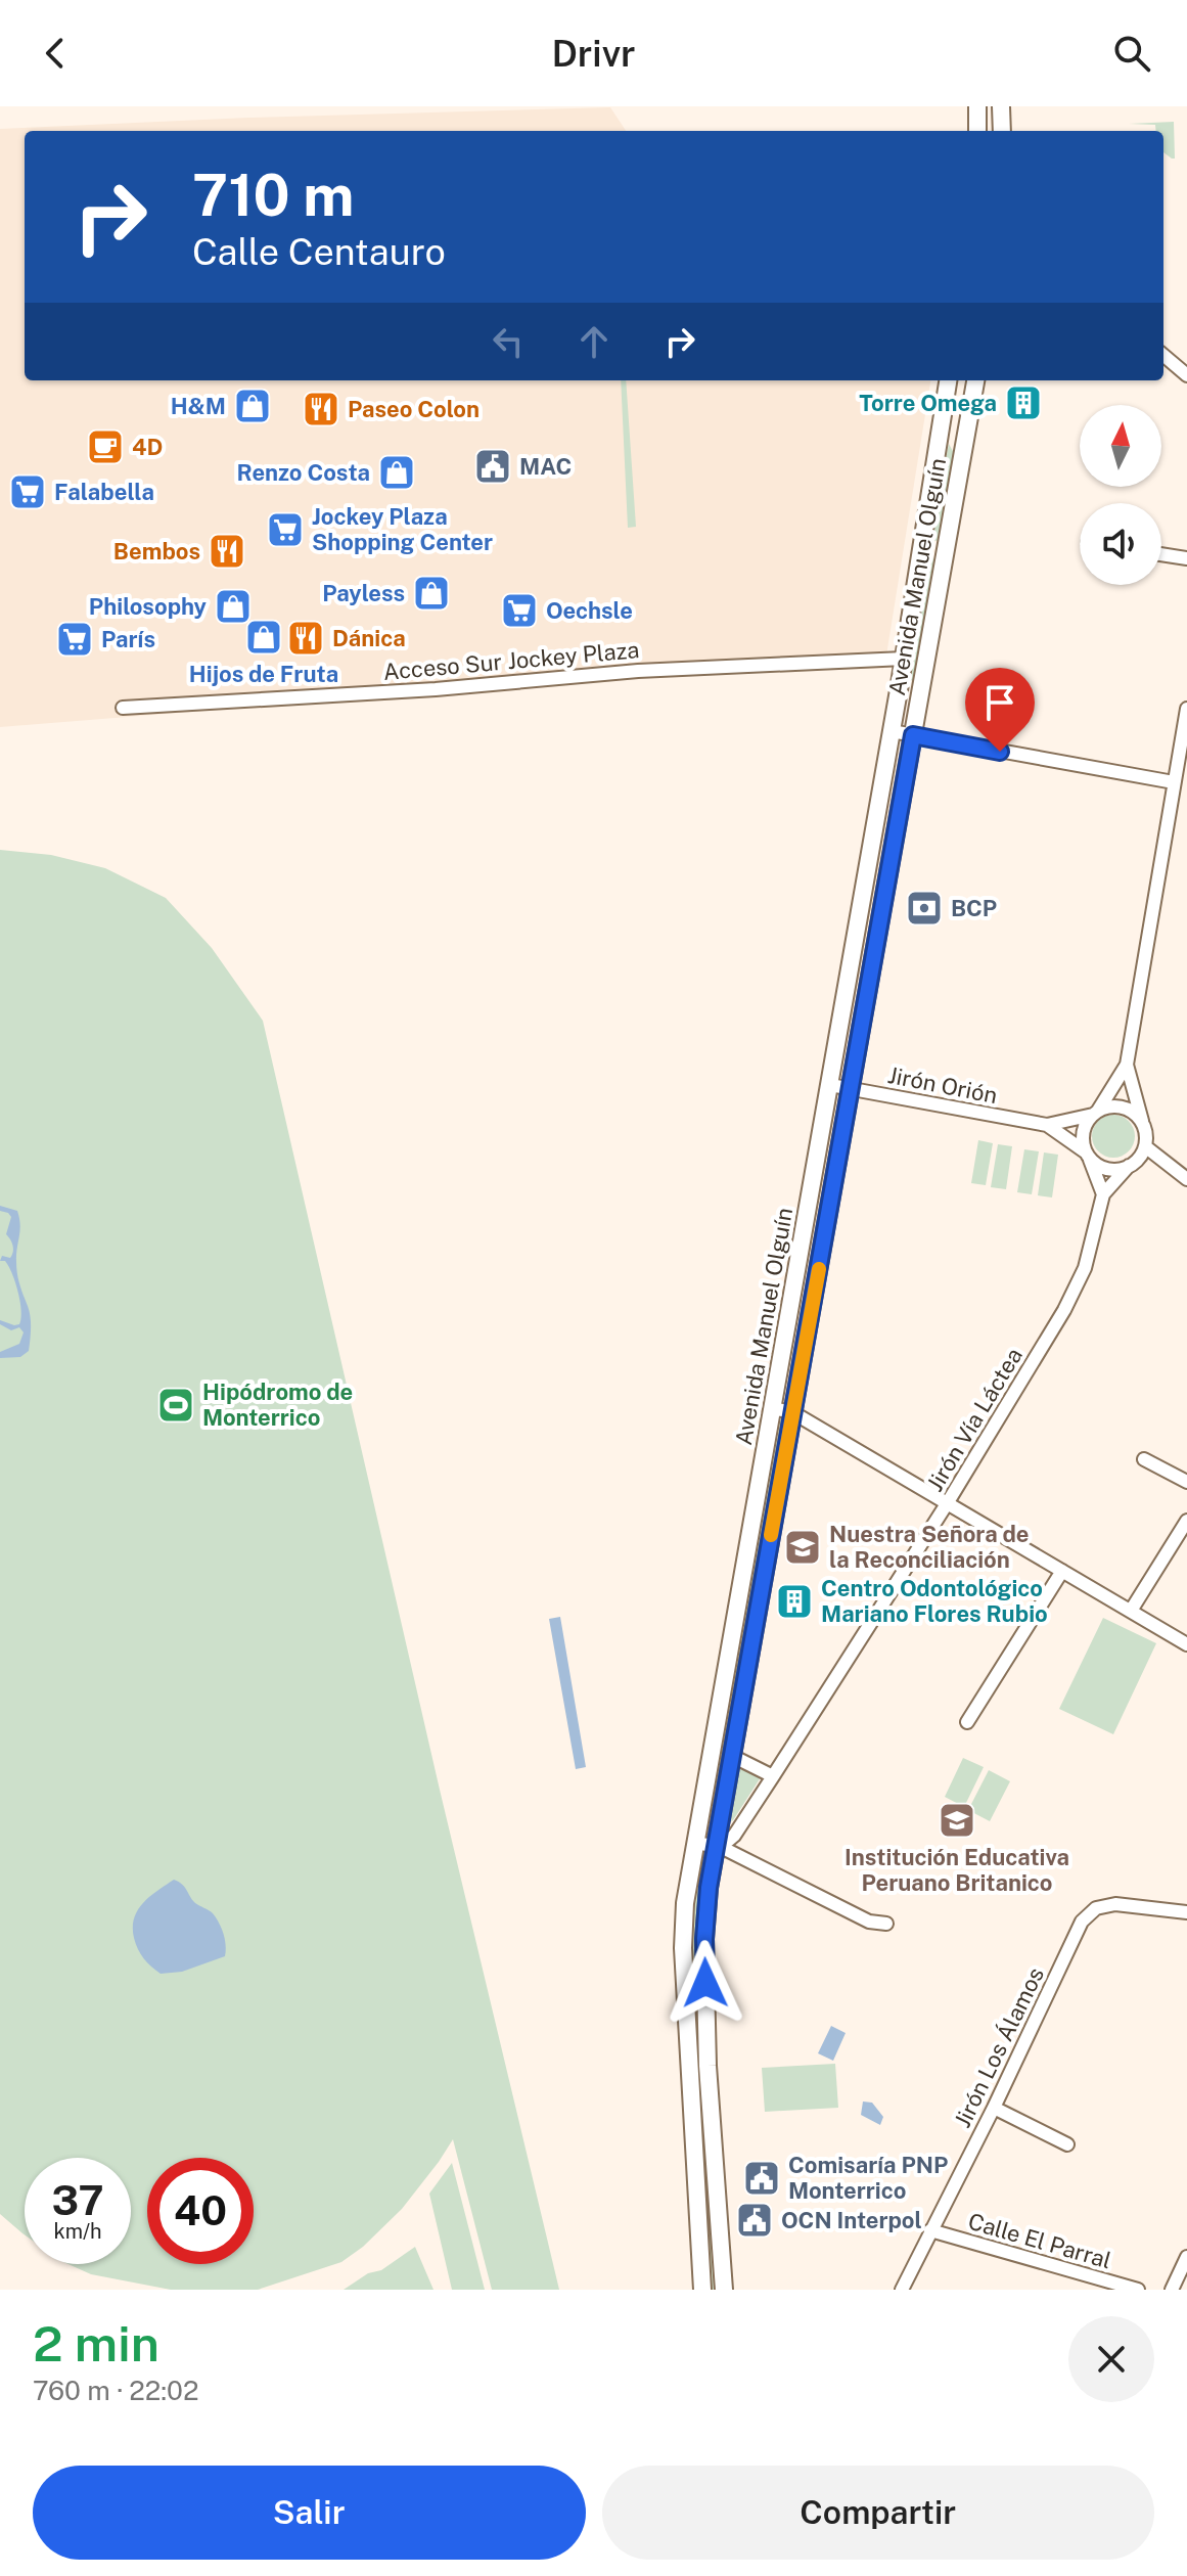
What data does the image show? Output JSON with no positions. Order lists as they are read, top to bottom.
{
  "streets": {
    "street": [
      "Avenida Manuel Olguín",
      "Acceso Sur Jockey Plaza",
      "Jirón Orión",
      "Jirón Vía Láctea",
      "Jirón Los Álamos",
      "Calle El Parral"
    ]
  },
  "crossings": [
    ["Avenida Manuel Olguín", "Acceso Sur Jockey Plaza"],
    ["Avenida Manuel Olguín", "Jirón Orión"],
    ["Avenida Manuel Olguín", "Jirón Vía Láctea"],
    ["Jirón Orión", "Jirón Vía Láctea"],
    ["Jirón Los Álamos", "Calle El Parral"]
  ],
  "places": {
    "building": ["Torre Omega", "Centro Odontológico Mariano Flores Rubio"],
    "shop": [
      "H&M",
      "Renzo Costa",
      "Payless",
      "Philosophy",
      "Hijos de Fruta"
    ],
    "restaurant": ["Paseo Colon", "Bembos", "Dánica"],
    "cafe": ["4D"],
    "public building": ["MAC", "Comisaría PNP Monterrico", "OCN Interpol"],
    "supermarket": [
      "Falabella",
      "Jockey Plaza Shopping Center",
      "Oechsle",
      "París"
    ],
    "bank": ["BCP"],
    "sports": ["Hipódromo de Monterrico"],
    "school or university": ["Nuestra Señora de la Reconciliación", "Institución Educativa Peruano Britanico"]
  },
  "north": "top",
  "page": {
    "header": "Drivr",
    "turn": ["710 m", "Calle Centauro"],
    "speed": "37 km/h",
    "limit": "40",
    "heading": ["2 min", "760 m · 22:02"],
    "buttons": ["Salir", "Compartir"]
  }
}
